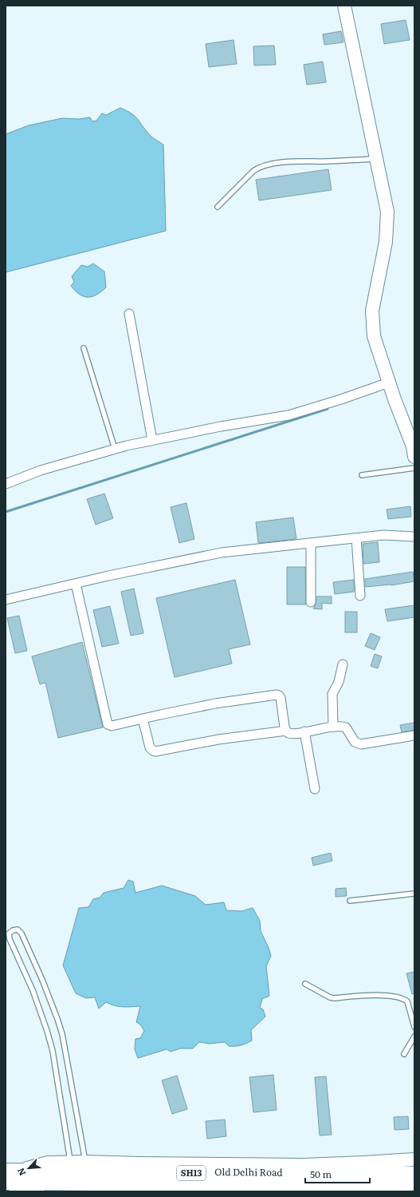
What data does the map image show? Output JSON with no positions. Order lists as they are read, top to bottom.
{
  "streets": {
    "main road": ["SH13", "Old Delhi Road"]
  },
  "scale_bar": "50 m",
  "north": "bottom left"
}
